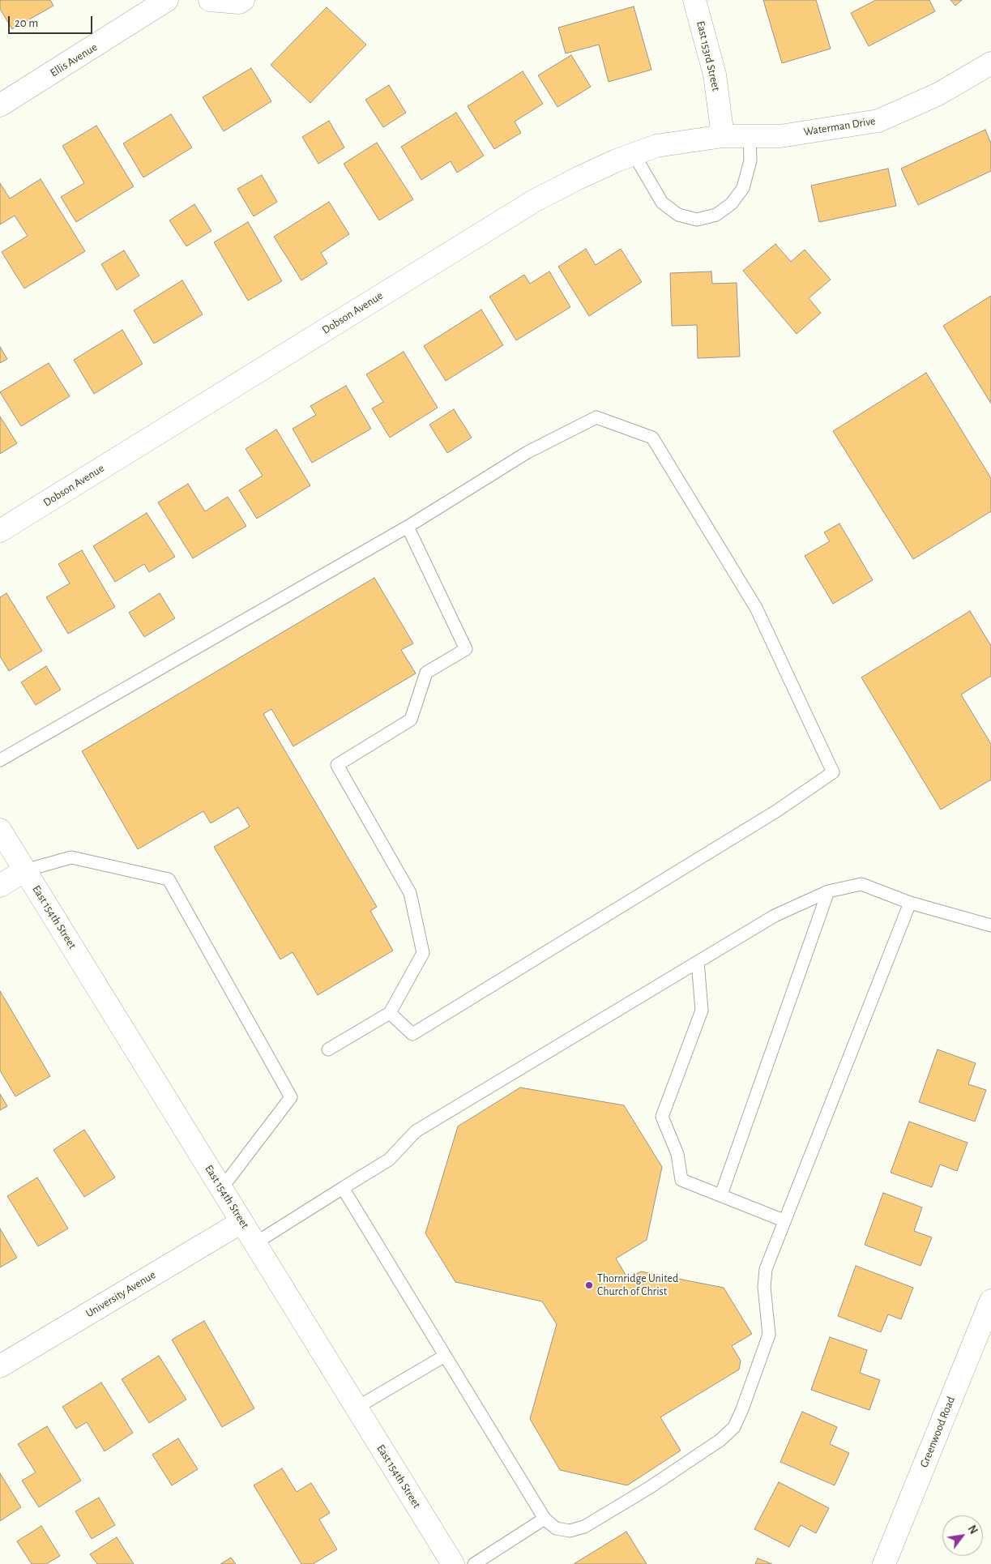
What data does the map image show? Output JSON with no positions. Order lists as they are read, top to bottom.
{
  "streets": {
    "street": [
      "East 153rd Street",
      "Ellis Avenue",
      "Waterman Drive",
      "Dobson Avenue",
      "East 154th Street",
      "University Avenue",
      "Greenwood Road"
    ]
  },
  "crossings": [
    ["East 153rd Street", "Waterman Drive"],
    ["East 153rd Street", "Dobson Avenue"],
    ["Waterman Drive", "Dobson Avenue"],
    ["East 154th Street", "University Avenue"]
  ],
  "places": ["Thornridge United Church of Christ"],
  "scale_bar": "20 m",
  "north": "top right"
}
